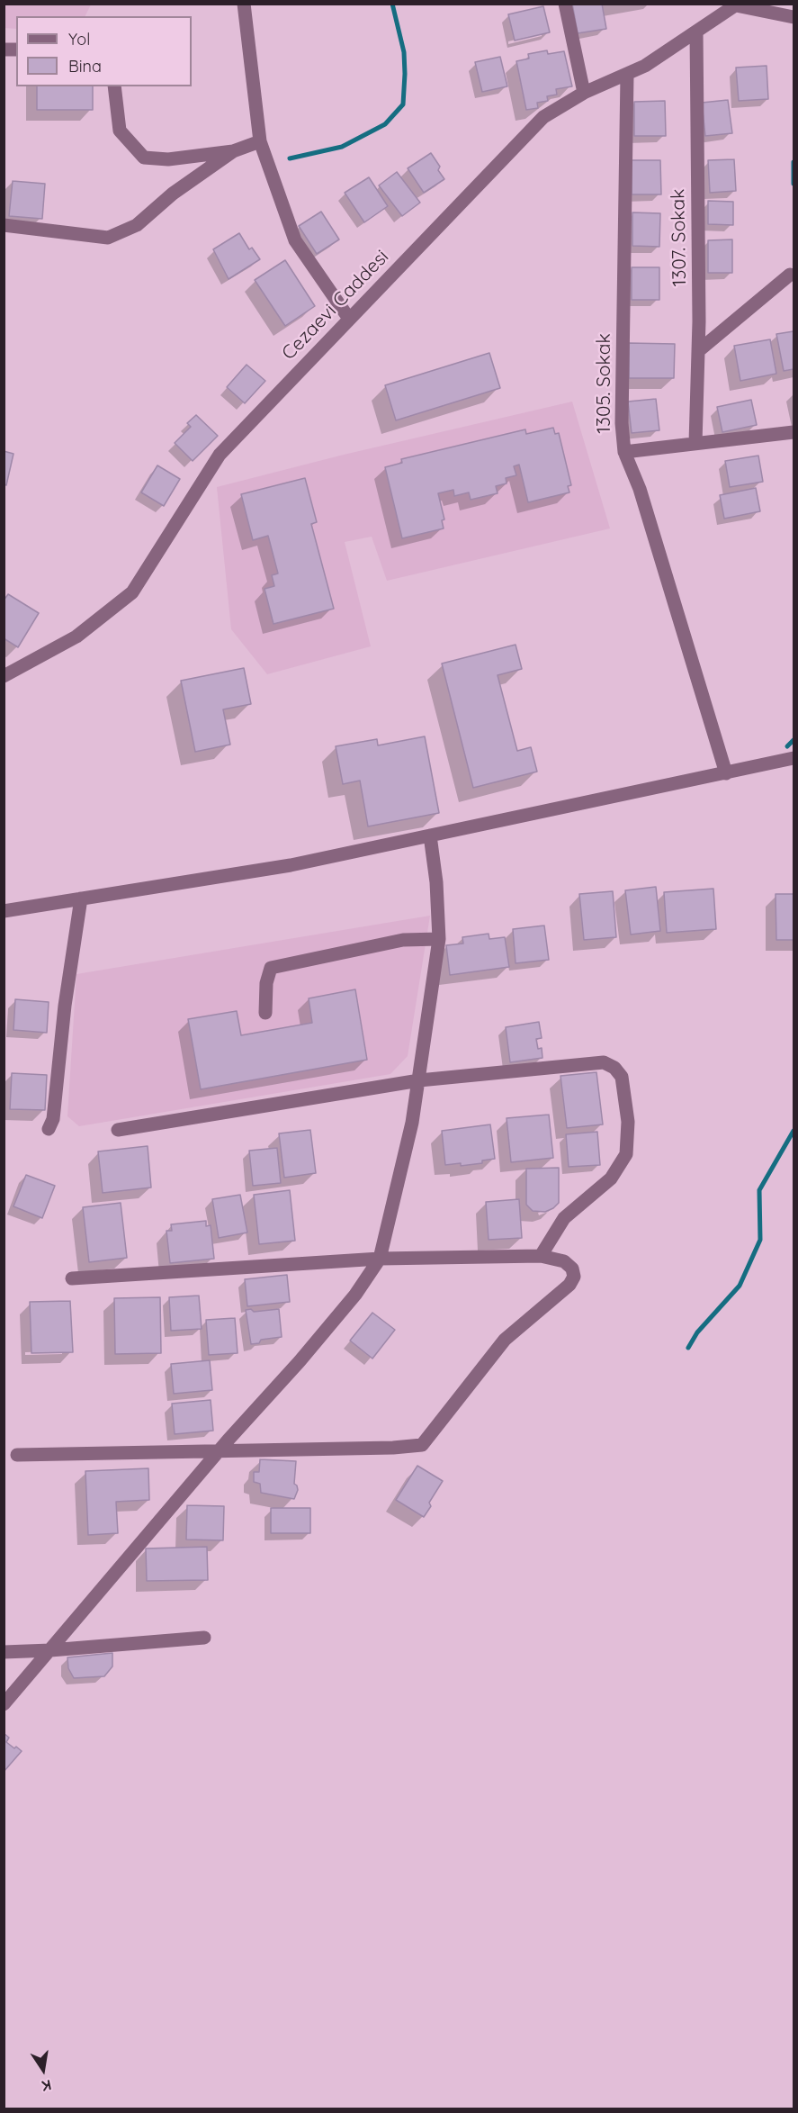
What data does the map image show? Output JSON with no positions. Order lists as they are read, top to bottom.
{
  "streets": {
    "street": ["1307. Sokak", "Cezaevi Caddesi", "1305. Sokak"]
  },
  "crossings": [
    ["1307. Sokak", "Cezaevi Caddesi"],
    ["Cezaevi Caddesi", "1305. Sokak"]
  ],
  "legend": ["Yol", "Bina"],
  "north": "bottom"
}
